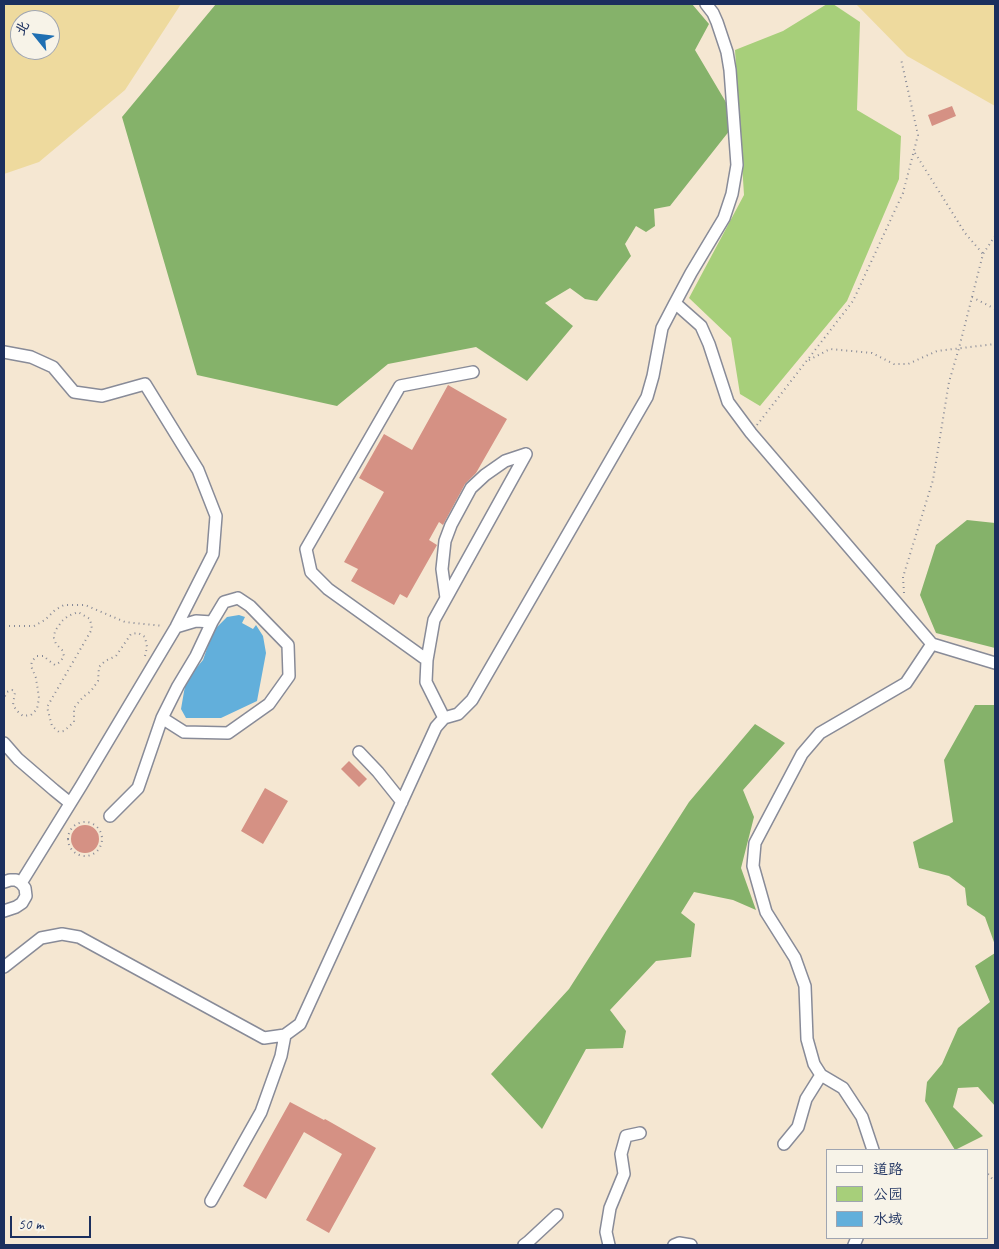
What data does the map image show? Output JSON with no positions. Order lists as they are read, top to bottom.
{
  "legend": ["道路", "公园", "水域"],
  "scale_bar": "50 m",
  "north": "top left"
}
